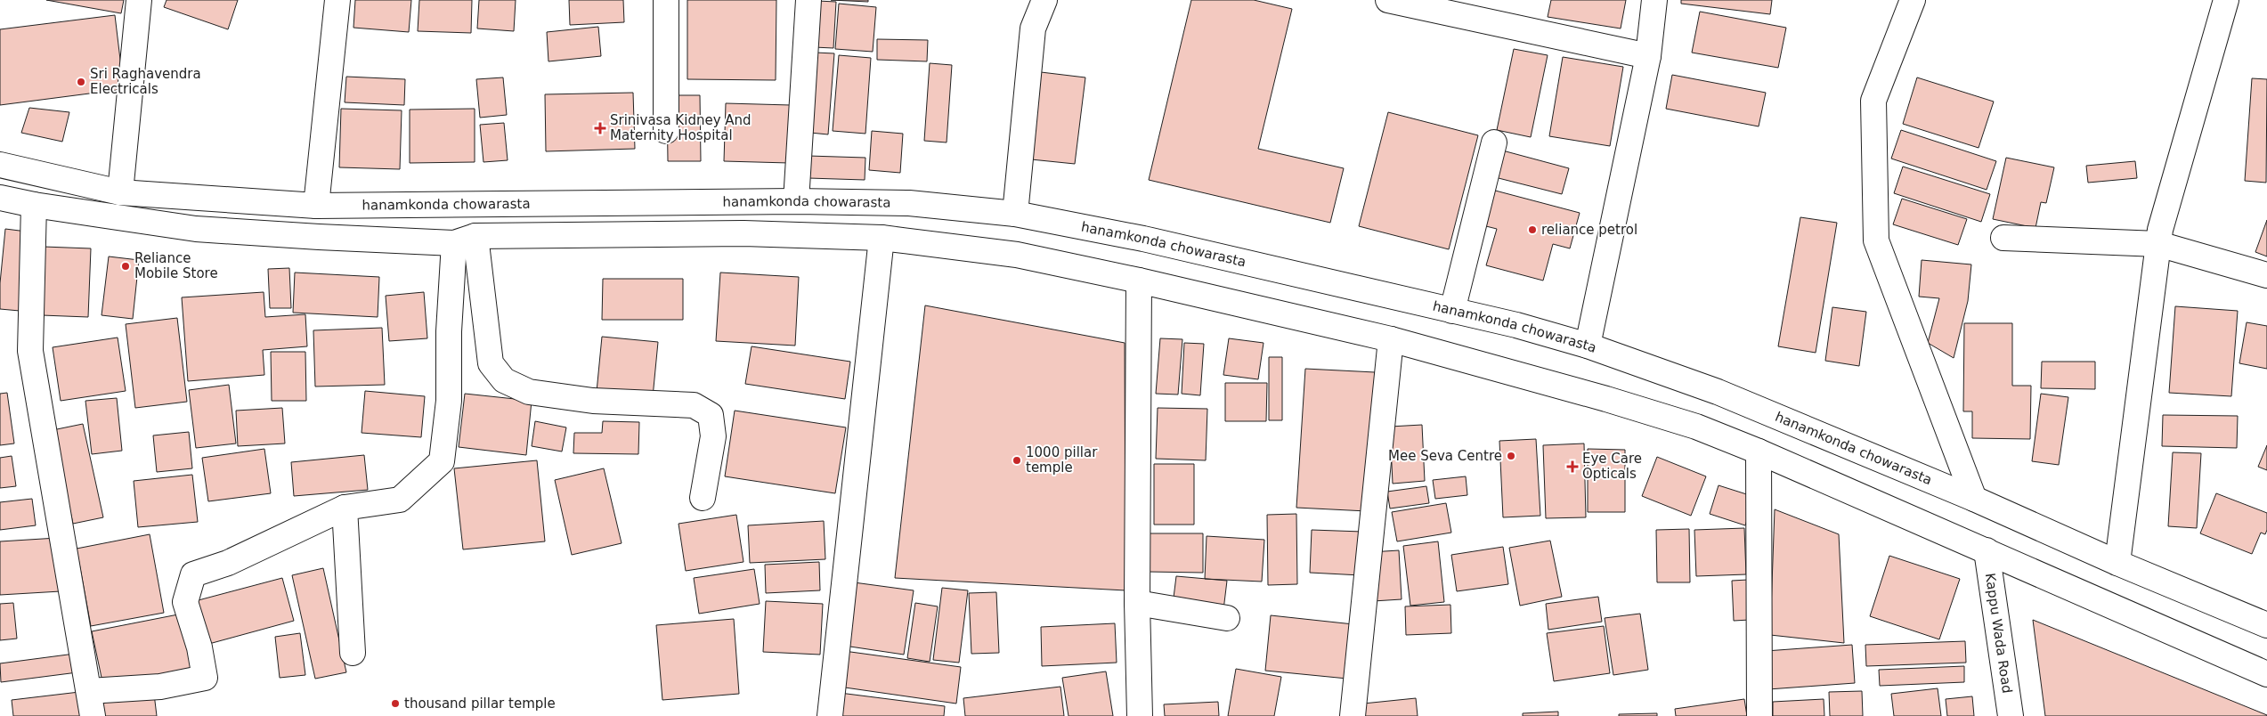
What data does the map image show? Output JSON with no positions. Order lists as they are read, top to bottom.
{
  "streets": {
    "main road": ["hanamkonda chowarasta", "Kappu Wada Road"]
  },
  "places": {
    "other": [
      "Sri Raghavendra Electricals",
      "reliance petrol",
      "Reliance Mobile Store",
      "Mee Seva Centre",
      "1000 pillar temple",
      "thousand pillar temple"
    ],
    "health": ["Srinivasa Kidney And Maternity Hospital", "Eye Care Opticals"]
  }
}
